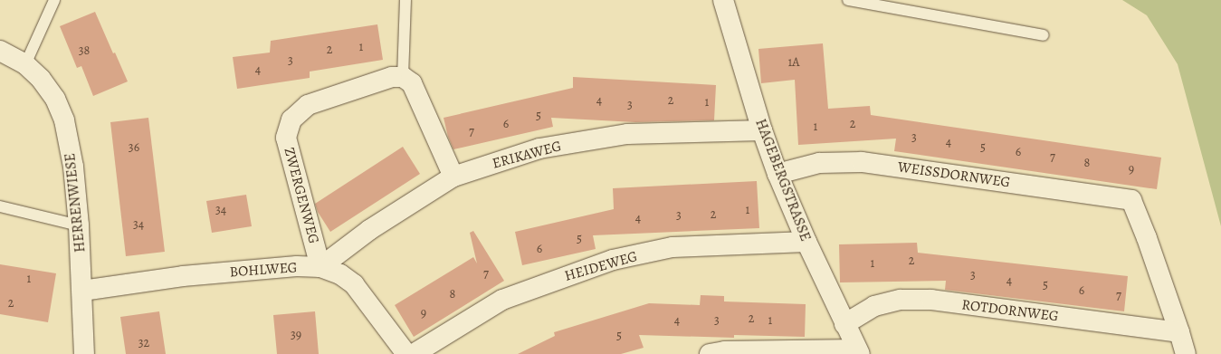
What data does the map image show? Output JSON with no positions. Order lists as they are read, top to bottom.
{
  "streets": {
    "street": [
      "ERIKAWEG",
      "WEISSDORNWEG",
      "HAGEBERGSTRASSE",
      "ZWERGENWEG",
      "HERRENWIESE",
      "HEIDEWEG",
      "BOHLWEG",
      "ROTDORNWEG"
    ]
  },
  "crossings": [
    ["ERIKAWEG", "HAGEBERGSTRASSE"],
    ["ERIKAWEG", "ZWERGENWEG"],
    ["ERIKAWEG", "BOHLWEG"],
    ["WEISSDORNWEG", "HAGEBERGSTRASSE"],
    ["WEISSDORNWEG", "ROTDORNWEG"],
    ["HAGEBERGSTRASSE", "HEIDEWEG"],
    ["HAGEBERGSTRASSE", "ROTDORNWEG"],
    ["ZWERGENWEG", "BOHLWEG"],
    ["HERRENWIESE", "BOHLWEG"]
  ],
  "house_numbers": [
    "1",
    "2",
    "38",
    "3",
    "1A",
    "4",
    "4",
    "2",
    "1",
    "3",
    "5",
    "6",
    "2",
    "1",
    "7",
    "3",
    "4",
    "36",
    "5",
    "6",
    "7",
    "8",
    "9",
    "34",
    "1",
    "2",
    "3",
    "4",
    "34",
    "5",
    "6",
    "2",
    "1",
    "7",
    "3",
    "1",
    "4",
    "5",
    "6",
    "8",
    "7",
    "2",
    "9",
    "2",
    "4",
    "3",
    "1",
    "39",
    "5",
    "32"
  ]
}
